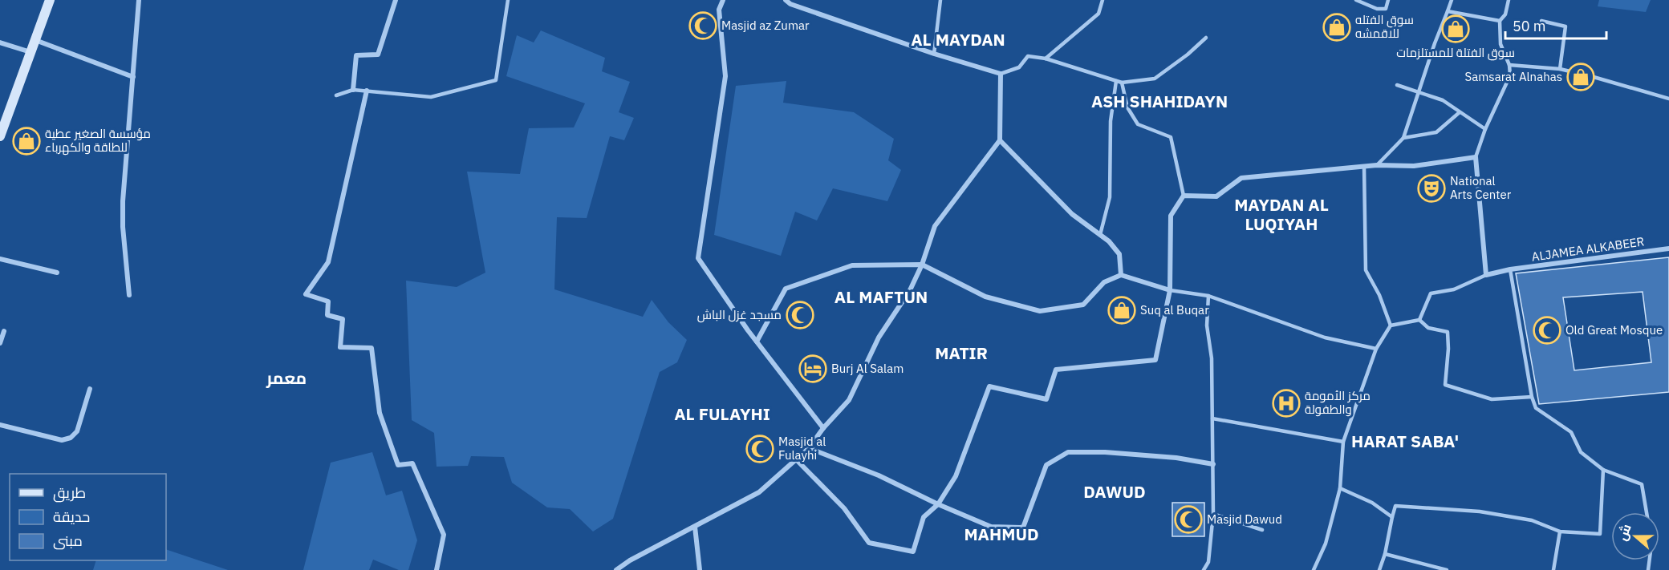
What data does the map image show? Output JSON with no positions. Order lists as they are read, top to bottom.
{
  "streets": {
    "street": ["ALJAMEA ALKABEER"]
  },
  "districts": [
    "AL MAYDAN",
    "ASH SHAHIDAYN",
    "MAYDAN AL LUQIYAH",
    "AL MAFTUN",
    "MATIR",
    "معمر",
    "AL FULAYHI",
    "HARAT SABA'",
    "DAWUD",
    "MAHMUD"
  ],
  "places": {
    "mosque": [
      "Masjid az Zumar",
      "مسجد غزل الباش",
      "Old Great Mosque",
      "Masjid al Fulayhi",
      "Masjid Dawud"
    ],
    "shop": [
      "سوق الفتله للاقمشه",
      "سوق الفتلة للمستلزمات",
      "Samsarat Alnahas",
      "مؤسسة الصغير عطية للطاقة والكهرباء",
      "Suq al Buqar"
    ],
    "theatre": ["National Arts Center"],
    "hotel": ["Burj Al Salam"],
    "hospital": ["مركز الأمومة والطفولة"]
  },
  "legend": ["طريق", "حديقة", "مبنى"],
  "scale_bar": "50 m",
  "north": "left"
}
